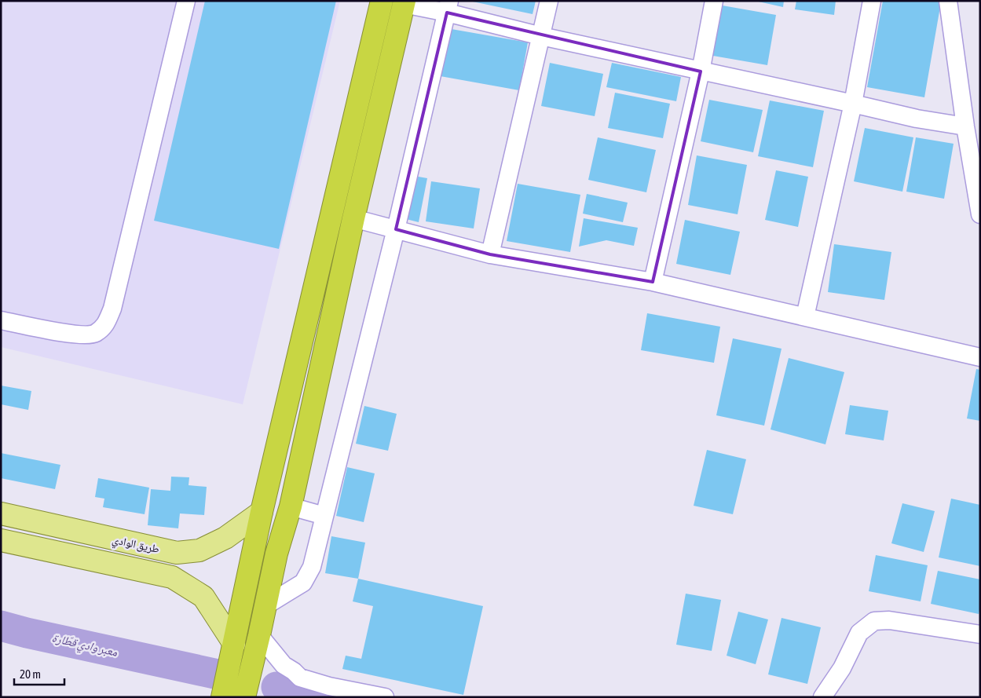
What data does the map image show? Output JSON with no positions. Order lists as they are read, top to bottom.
{
  "streets": {
    "main road": ["طريق الوادي"]
  },
  "water": ["معبر وادي قطّارة"],
  "scale_bar": "20 m"
}
